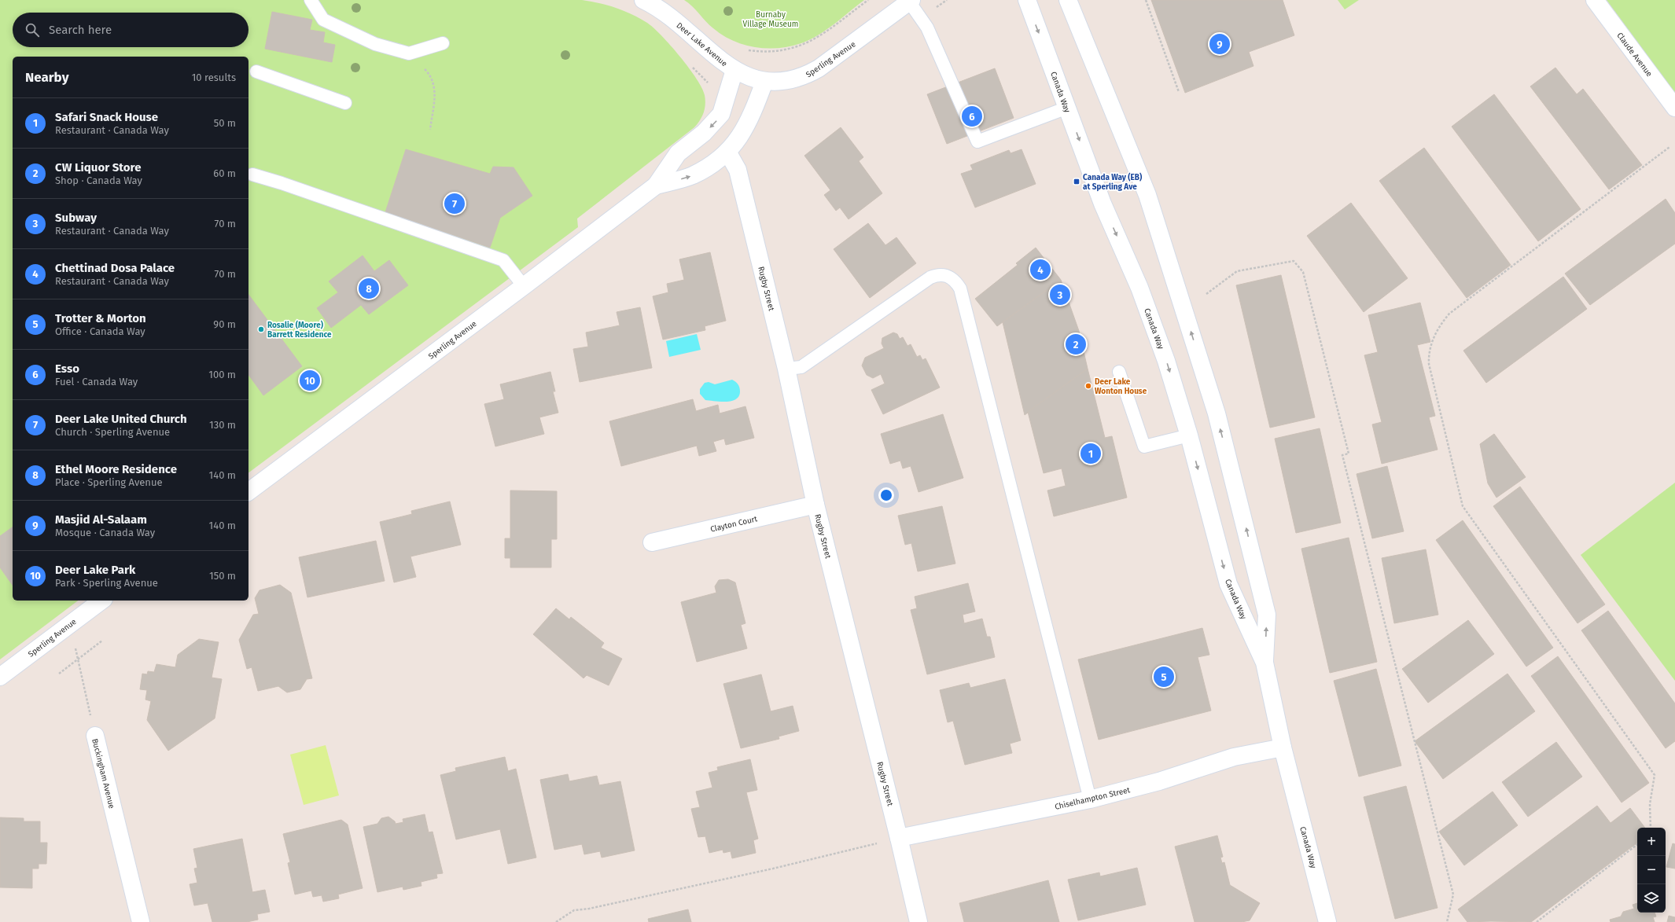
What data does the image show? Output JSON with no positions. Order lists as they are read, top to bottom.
{
  "streets": {
    "street": [
      "Deer Lake Avenue",
      "Claude Avenue",
      "Sperling Avenue",
      "Canada Way",
      "Rugby Street",
      "Clayton Court",
      "Buckingham Avenue",
      "Chiselhampton Street"
    ]
  },
  "crossings": [
    ["Deer Lake Avenue", "Sperling Avenue"],
    ["Sperling Avenue", "Rugby Street"],
    ["Sperling Avenue", "Buckingham Avenue"],
    ["Canada Way", "Chiselhampton Street"],
    ["Rugby Street", "Clayton Court"],
    ["Rugby Street", "Chiselhampton Street"]
  ],
  "parks": ["Burnaby Village Museum"],
  "places": {
    "transit": ["Canada Way (EB) at Sperling Ave"],
    "other": ["Rosalie (Moore) Barrett Residence", "Deer Lake Wonton House"]
  },
  "page": {
    "search": "Search here",
    "pins": [
      "9",
      "6",
      "7",
      "4",
      "8",
      "3",
      "2",
      "10",
      "1",
      "5"
    ],
    "heading": ["Nearby", "10 results"],
    "list": [
      {
        "mark": "1",
        "name": "Safari Snack House",
        "note": "Restaurant · Canada Way",
        "value": "50 m"
      },
      {
        "mark": "2",
        "name": "CW Liquor Store",
        "note": "Shop · Canada Way",
        "value": "60 m"
      },
      {
        "mark": "3",
        "name": "Subway",
        "note": "Restaurant · Canada Way",
        "value": "70 m"
      },
      {
        "mark": "4",
        "name": "Chettinad Dosa Palace",
        "note": "Restaurant · Canada Way",
        "value": "70 m"
      },
      {
        "mark": "5",
        "name": "Trotter & Morton",
        "note": "Office · Canada Way",
        "value": "90 m"
      },
      {
        "mark": "6",
        "name": "Esso",
        "note": "Fuel · Canada Way",
        "value": "100 m"
      },
      {
        "mark": "7",
        "name": "Deer Lake United Church",
        "note": "Church · Sperling Avenue",
        "value": "130 m"
      },
      {
        "mark": "8",
        "name": "Ethel Moore Residence",
        "note": "Place · Sperling Avenue",
        "value": "140 m"
      },
      {
        "mark": "9",
        "name": "Masjid Al-Salaam",
        "note": "Mosque · Canada Way",
        "value": "140 m"
      },
      {
        "mark": "10",
        "name": "Deer Lake Park",
        "note": "Park · Sperling Avenue",
        "value": "150 m"
      }
    ],
    "map_buttons": ["+", "−"]
  }
}
